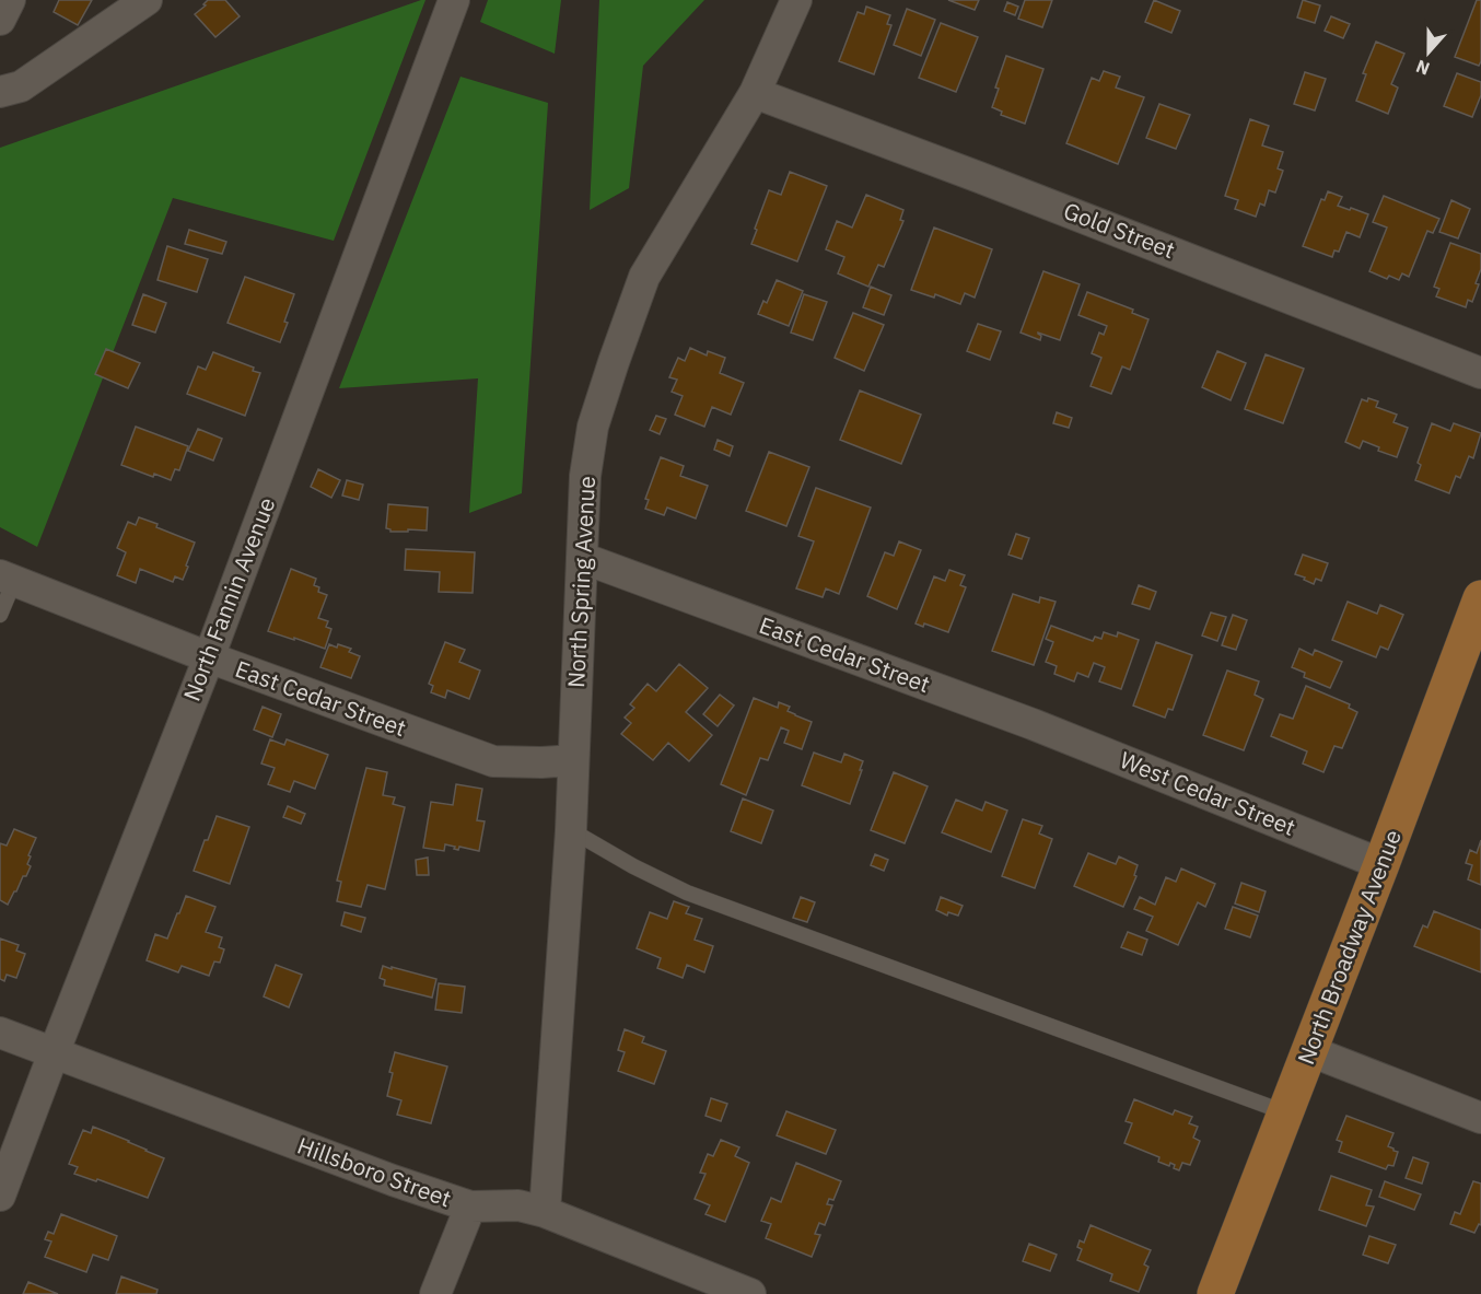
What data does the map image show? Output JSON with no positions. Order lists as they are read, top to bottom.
{
  "streets": {
    "main road": ["North Broadway Avenue"],
    "street": [
      "Gold Street",
      "North Spring Avenue",
      "North Fannin Avenue",
      "East Cedar Street",
      "West Cedar Street",
      "Hillsboro Street"
    ]
  },
  "crossings": [
    ["Gold Street", "North Spring Avenue"],
    ["North Spring Avenue", "East Cedar Street"],
    ["North Spring Avenue", "Hillsboro Street"],
    ["North Fannin Avenue", "East Cedar Street"],
    ["North Fannin Avenue", "Hillsboro Street"],
    ["East Cedar Street", "West Cedar Street"],
    ["West Cedar Street", "North Broadway Avenue"]
  ],
  "north": "bottom"
}
